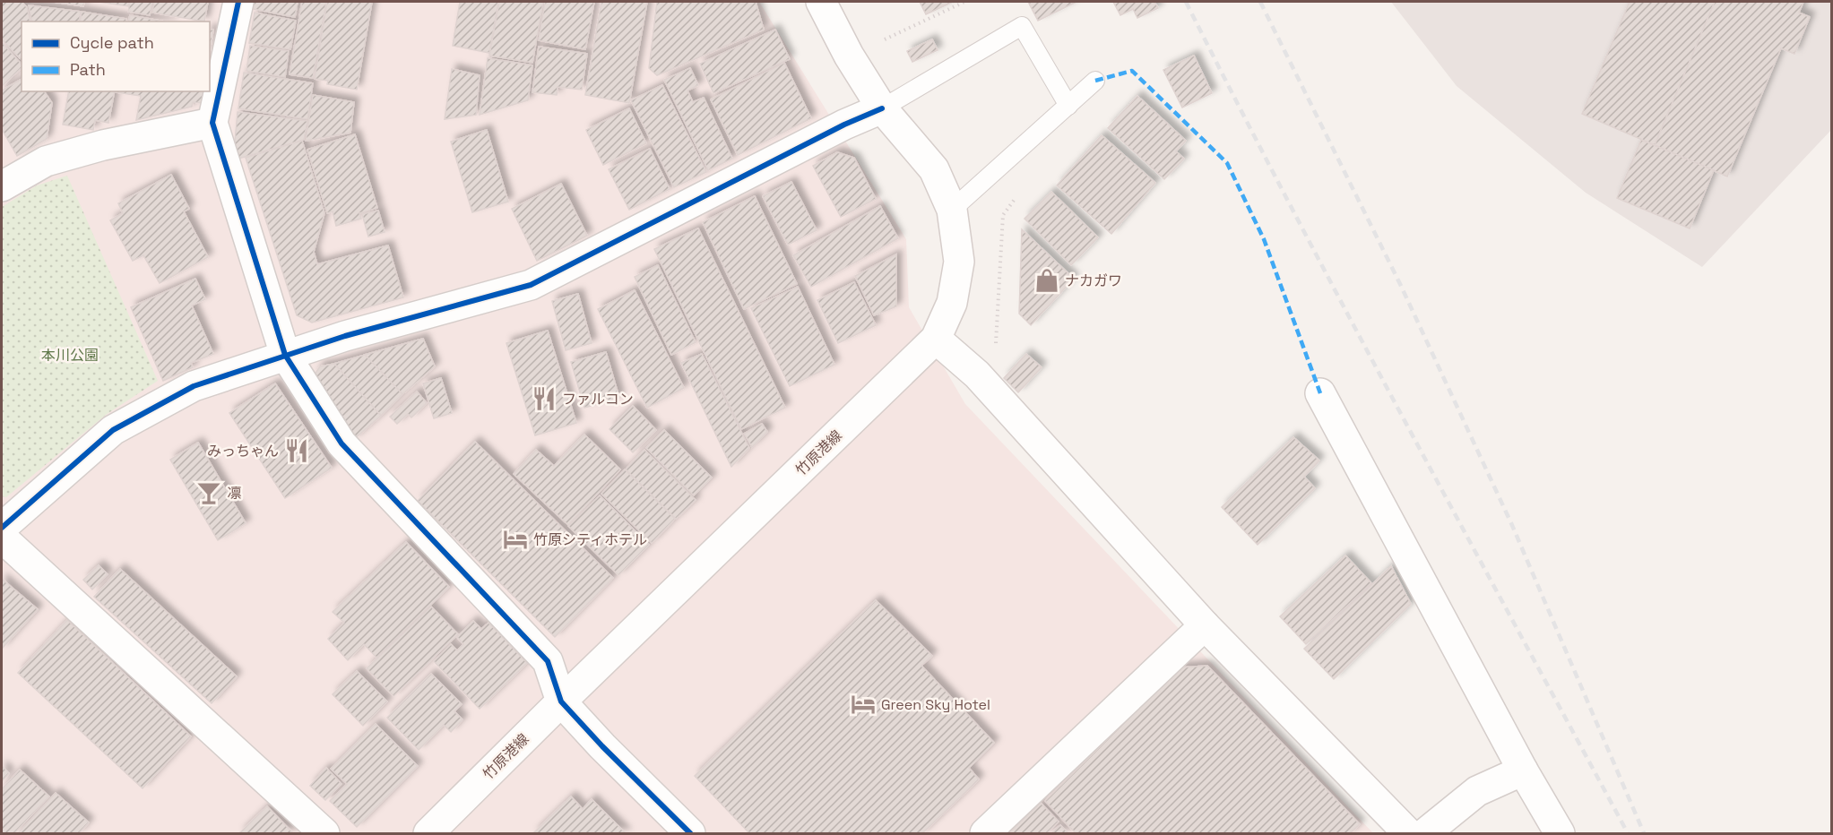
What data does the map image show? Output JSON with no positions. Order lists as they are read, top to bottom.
{
  "streets": {
    "street": ["竹原港線"]
  },
  "parks": ["本川公園"],
  "places": {
    "shop": ["ナカガワ"],
    "restaurant": ["ファルコン", "みっちゃん"],
    "bar": ["凛"],
    "hotel": ["竹原シティホテル", "Green Sky Hotel"]
  },
  "legend": ["Cycle path", "Path"]
}
